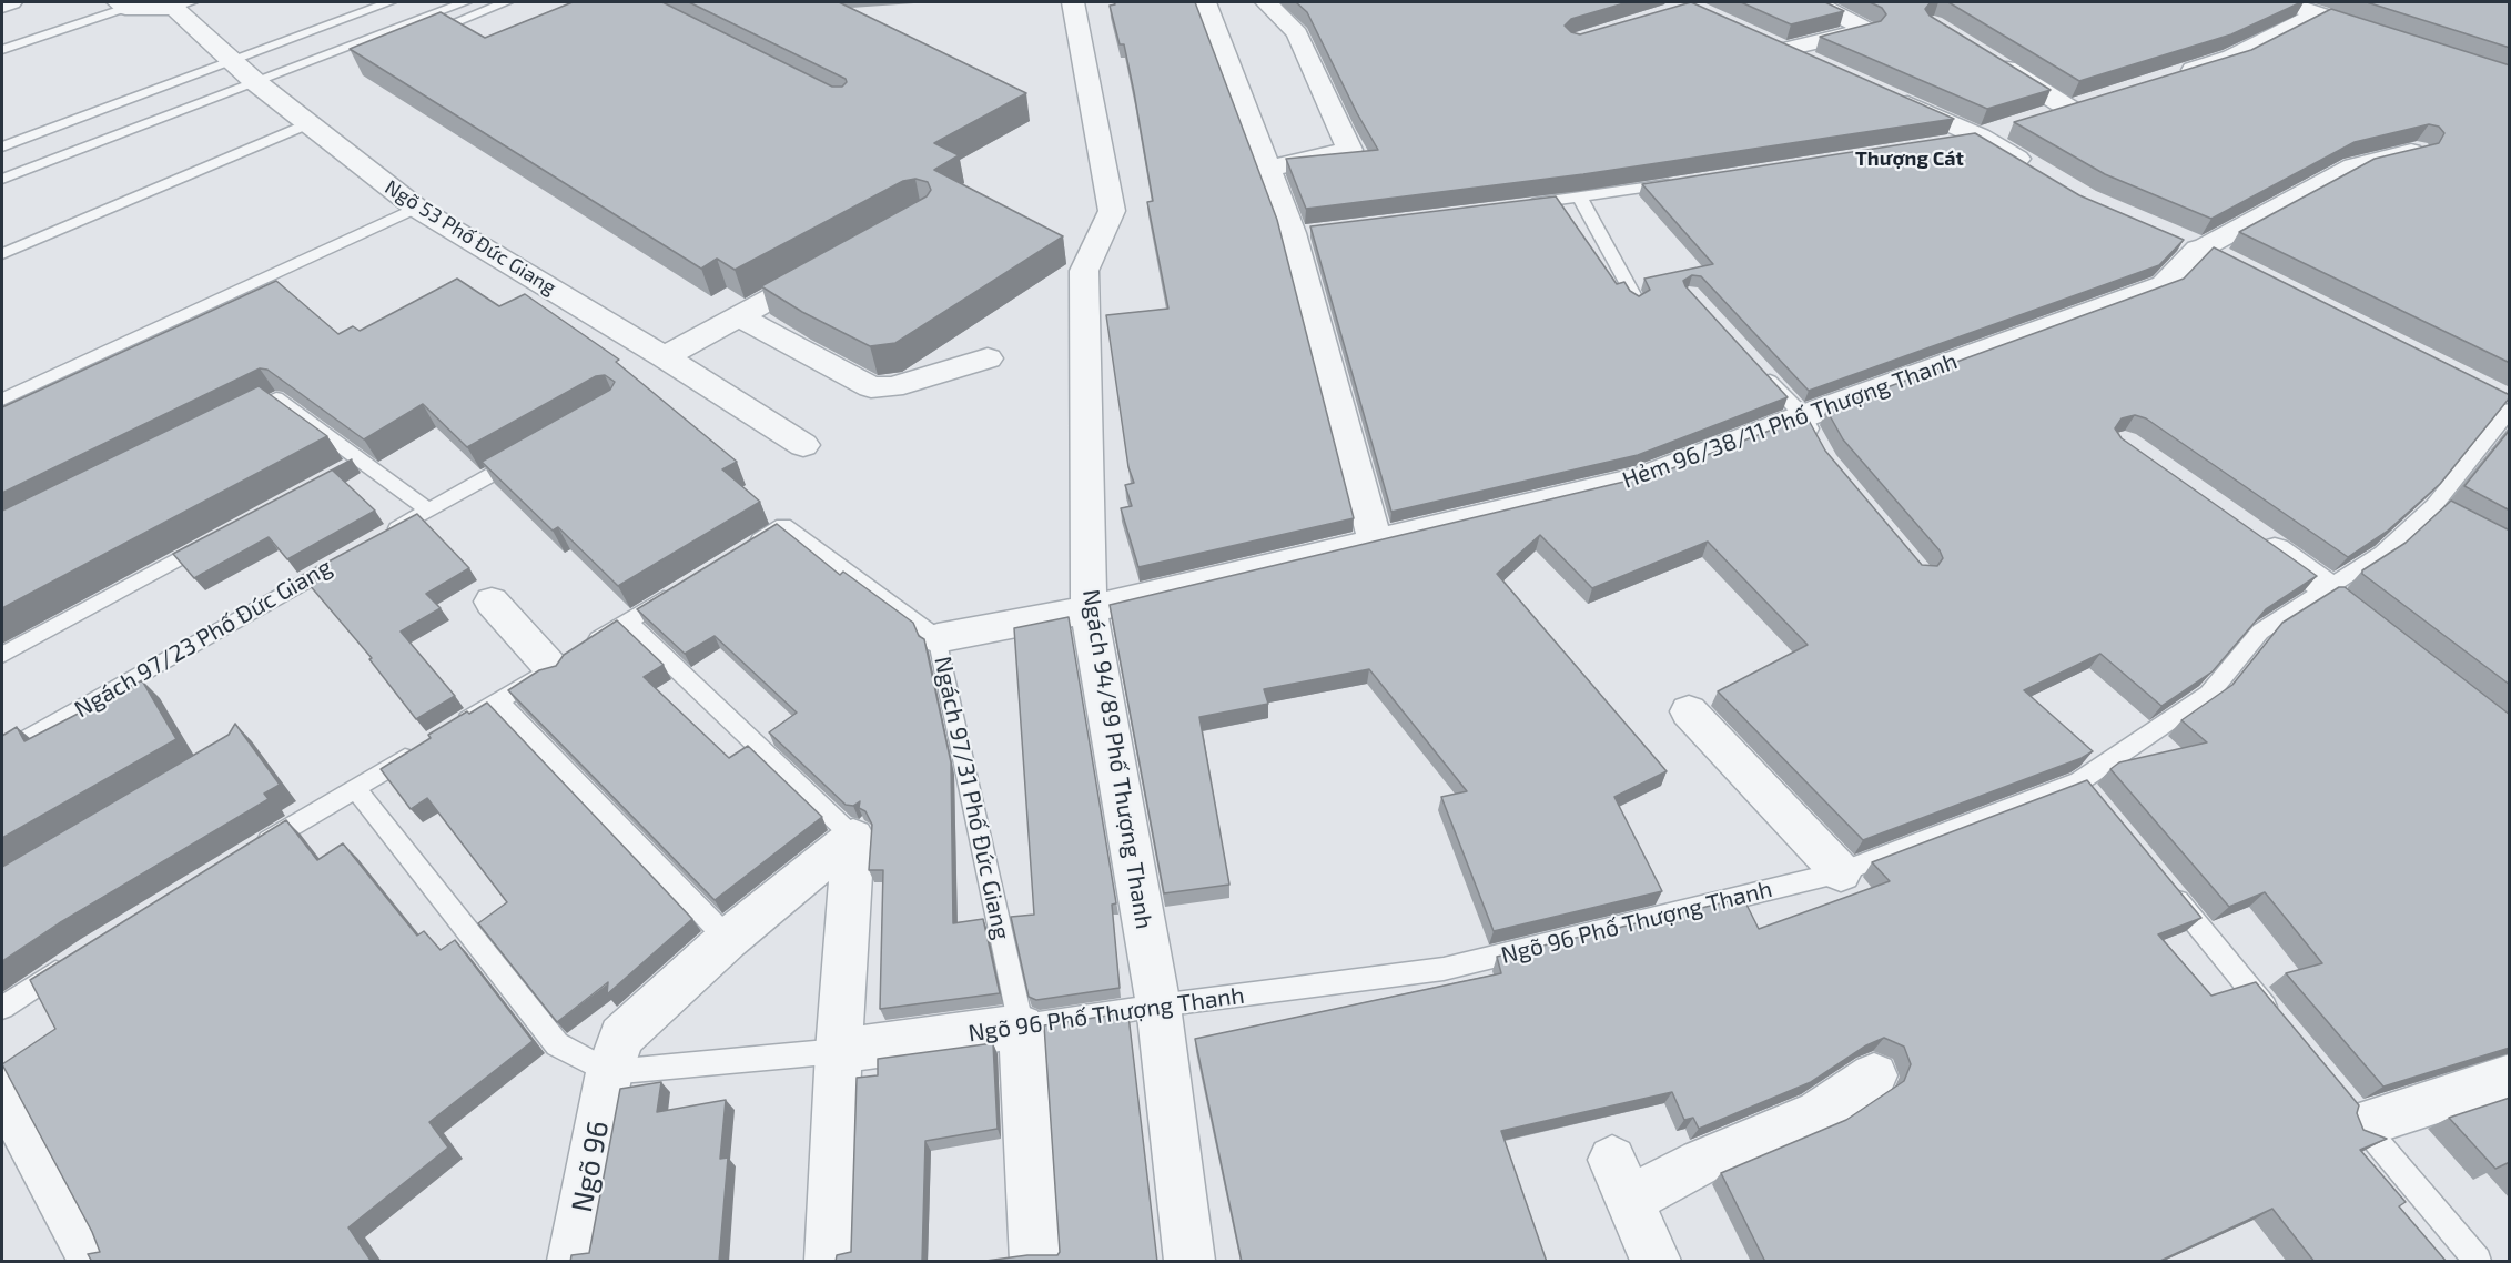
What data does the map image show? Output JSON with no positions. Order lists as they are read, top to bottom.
{
  "streets": {
    "street": [
      "Ngõ 53 Phố Đức Giang",
      "Hẻm 96/38/11 Phố Thượng Thanh",
      "Ngách 94/89 Phố Thượng Thanh",
      "Ngõ 96 Phố Thượng Thanh",
      "Ngõ 96"
    ],
    "lane": ["Ngách 97/23 Phố Đức Giang", "Ngách 97/31 Phố Đức Giang"]
  },
  "crossings": [
    ["Hẻm 96/38/11 Phố Thượng Thanh", "Ngách 94/89 Phố Thượng Thanh"],
    ["Hẻm 96/38/11 Phố Thượng Thanh", "Ngách 97/31 Phố Đức Giang"],
    ["Ngách 94/89 Phố Thượng Thanh", "Ngõ 96 Phố Thượng Thanh"],
    ["Ngách 97/31 Phố Đức Giang", "Ngõ 96 Phố Thượng Thanh"],
    ["Ngõ 96 Phố Thượng Thanh", "Ngõ 96"]
  ],
  "districts": ["Thượng Cát"]
}
